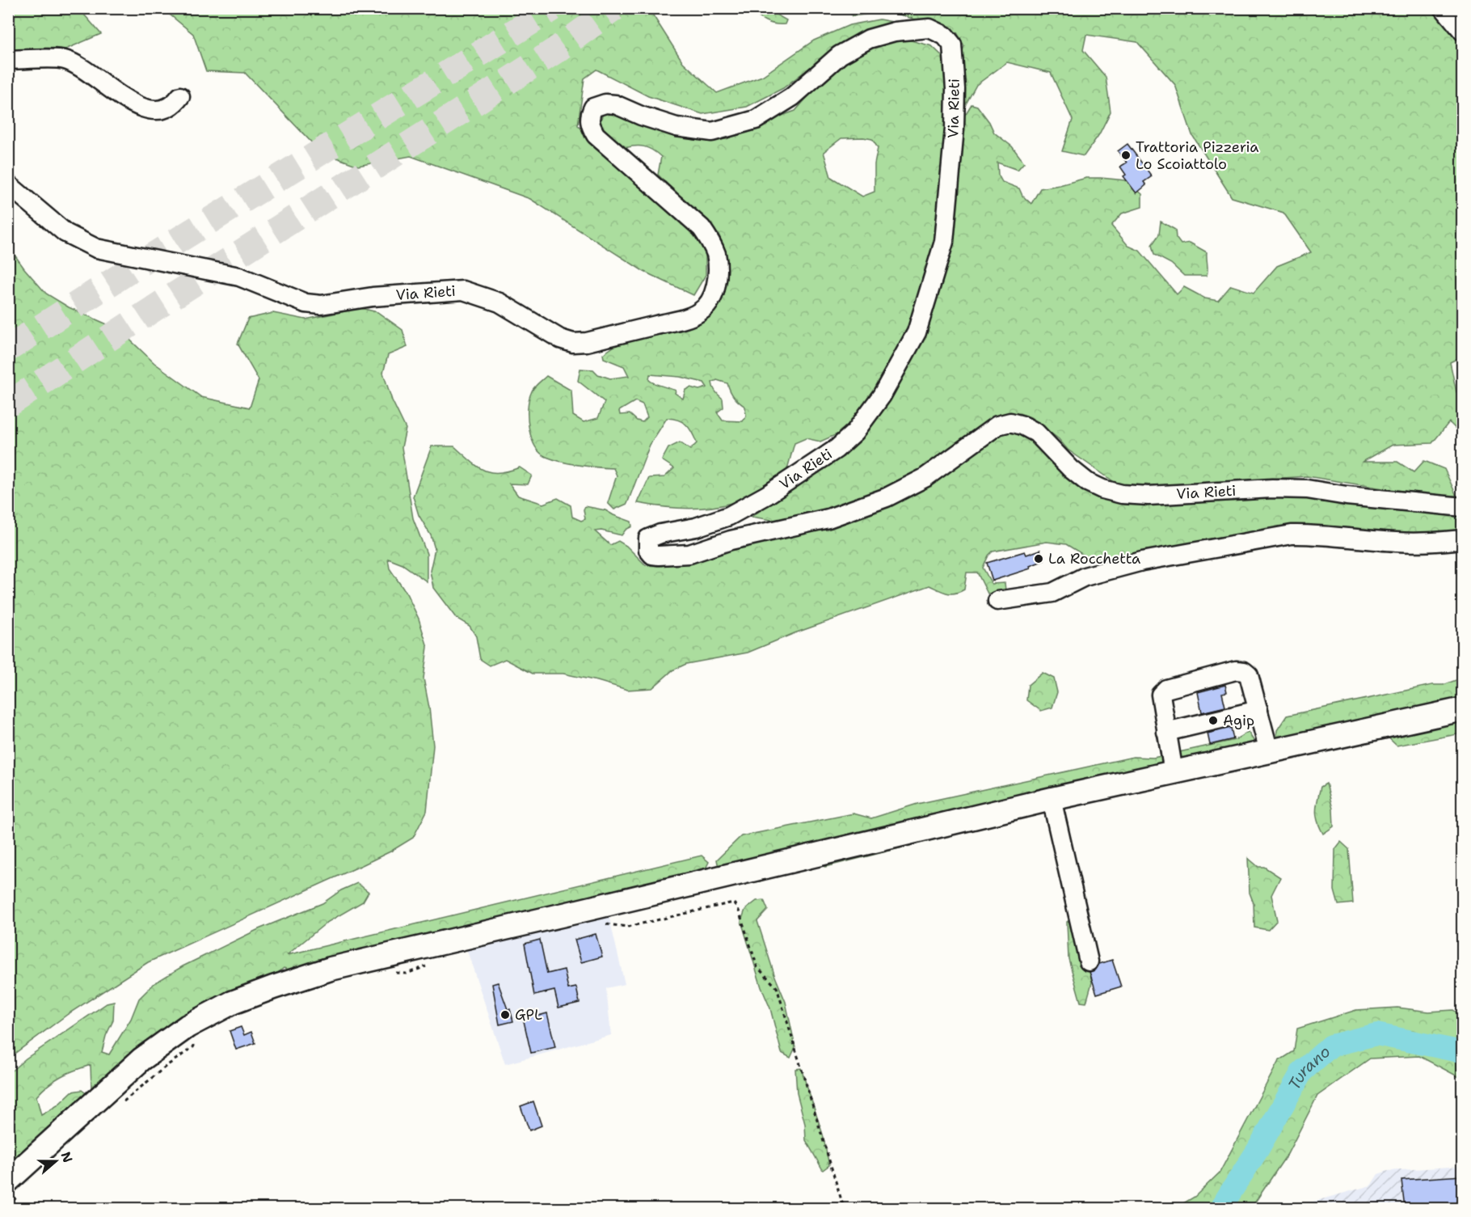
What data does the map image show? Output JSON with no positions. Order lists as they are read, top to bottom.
{
  "streets": {
    "street": ["Via Rieti"]
  },
  "water": ["Turano"],
  "places": [
    "Trattoria Pizzeria Lo Scoiattolo",
    "La Rocchetta",
    "Agip",
    "GPL"
  ],
  "north": "right"
}
